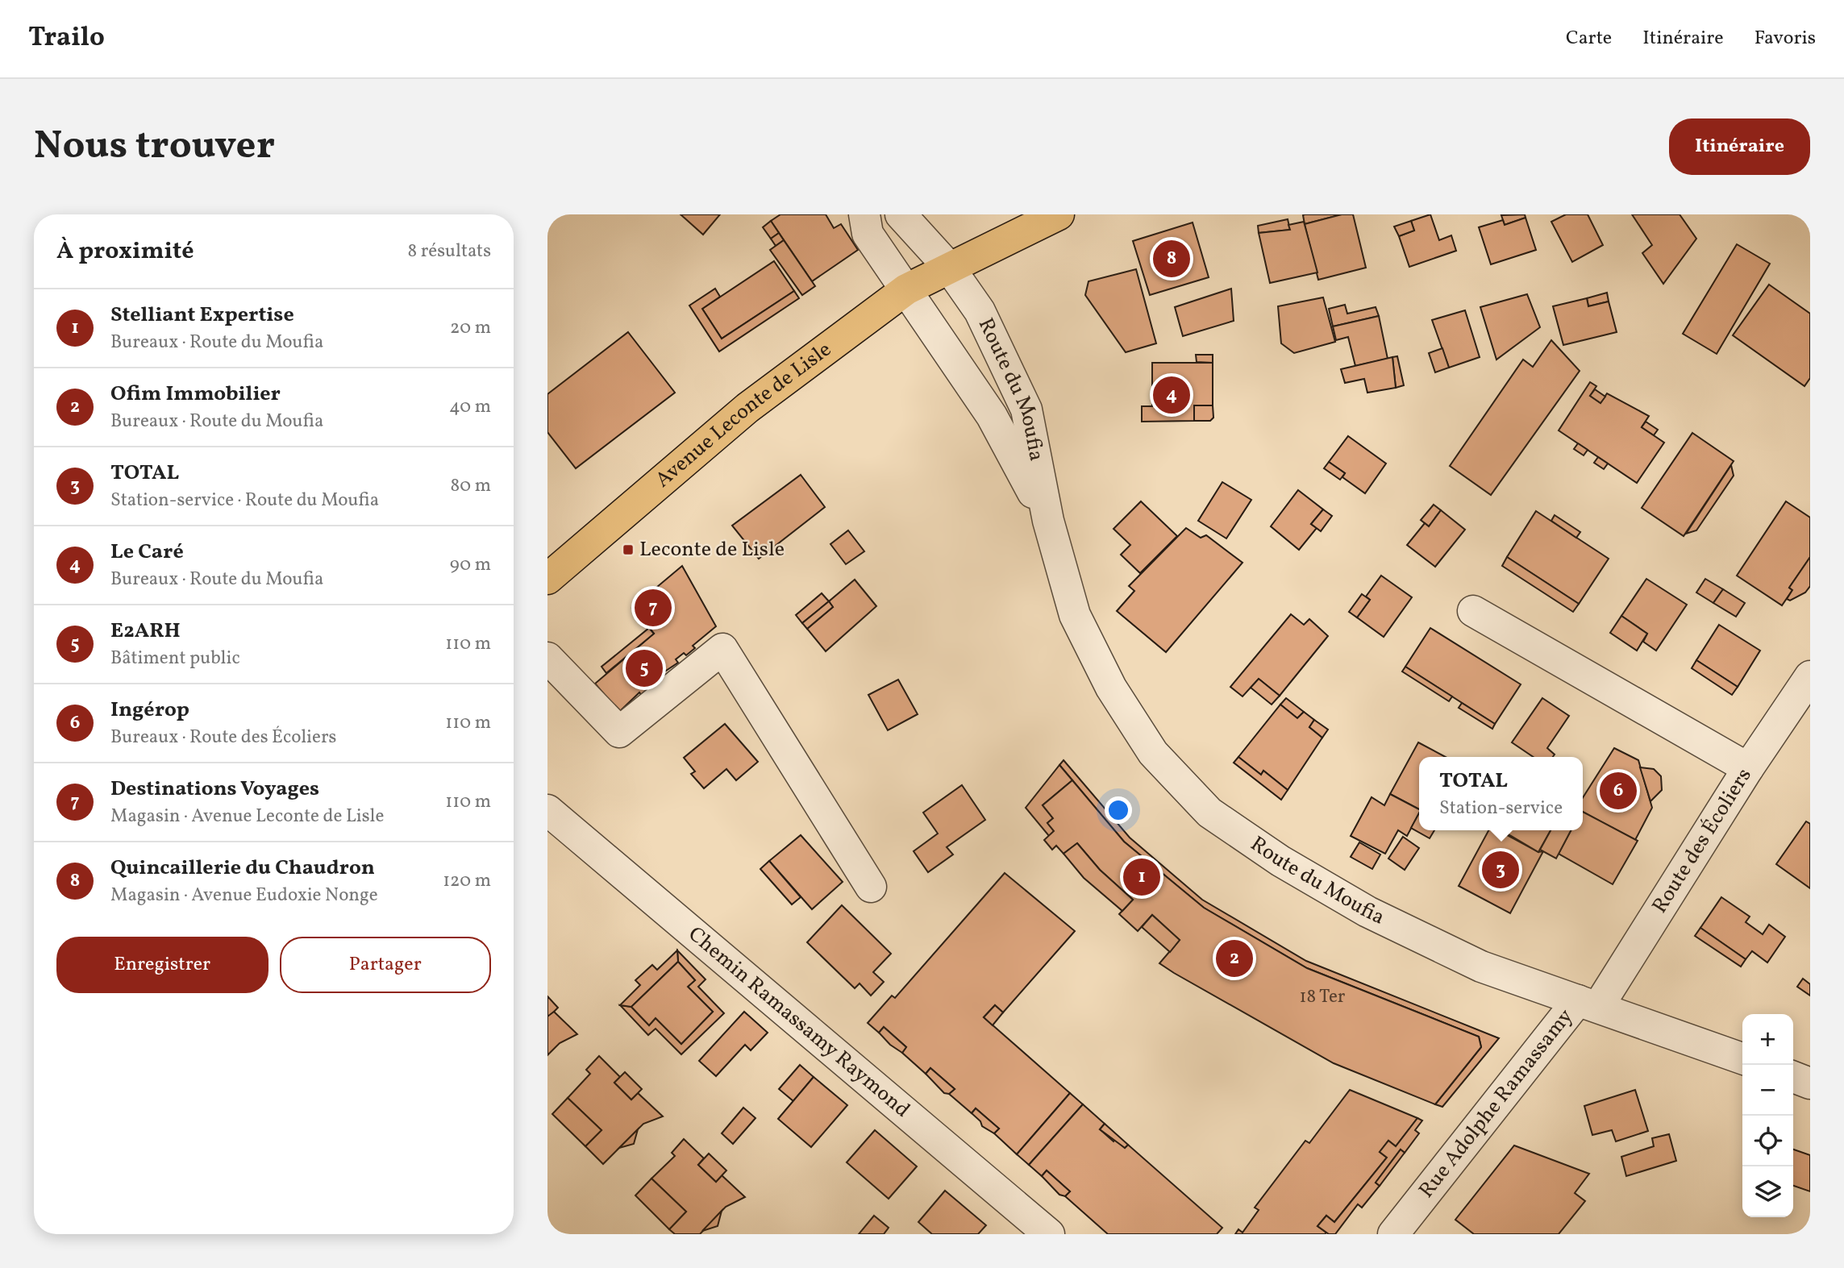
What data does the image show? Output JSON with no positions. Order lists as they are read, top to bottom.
{
  "streets": {
    "main road": ["Avenue Leconte de Lisle"],
    "street": [
      "Route du Moufia",
      "Route des Écoliers",
      "Chemin Ramassamy Raymond",
      "Rue Adolphe Ramassamy"
    ]
  },
  "crossings": [
    ["Route du Moufia", "Avenue Leconte de Lisle"],
    ["Route du Moufia", "Route des Écoliers"],
    ["Route du Moufia", "Rue Adolphe Ramassamy"],
    ["Route des Écoliers", "Rue Adolphe Ramassamy"]
  ],
  "places": {
    "transit": ["Leconte de Lisle"]
  },
  "house_numbers": ["18 Ter"],
  "page": {
    "header": "Trailo",
    "nav": ["Carte", "Itinéraire", "Favoris"],
    "buttons": [
      "Itinéraire",
      ["Enregistrer", "Partager"]
    ],
    "title": "Nous trouver",
    "heading": ["À proximité", "8 résultats"],
    "pins": [
      "8",
      "4",
      "7",
      "5",
      "6",
      "3",
      "1",
      "2"
    ],
    "list": [
      {
        "mark": "1",
        "name": "Stelliant Expertise",
        "note": "Bureaux · Route du Moufia",
        "value": "20 m"
      },
      {
        "mark": "2",
        "name": "Ofim Immobilier",
        "note": "Bureaux · Route du Moufia",
        "value": "40 m"
      },
      {
        "mark": "3",
        "name": "TOTAL",
        "note": "Station-service · Route du Moufia",
        "value": "80 m"
      },
      {
        "mark": "4",
        "name": "Le Caré",
        "note": "Bureaux · Route du Moufia",
        "value": "90 m"
      },
      {
        "mark": "5",
        "name": "E2ARH",
        "note": "Bâtiment public",
        "value": "110 m"
      },
      {
        "mark": "6",
        "name": "Ingérop",
        "note": "Bureaux · Route des Écoliers",
        "value": "110 m"
      },
      {
        "mark": "7",
        "name": "Destinations Voyages",
        "note": "Magasin · Avenue Leconte de Lisle",
        "value": "110 m"
      },
      {
        "mark": "8",
        "name": "Quincaillerie du Chaudron",
        "note": "Magasin · Avenue Eudoxie Nonge",
        "value": "120 m"
      }
    ],
    "popup": ["TOTAL", "Station-service"],
    "map_buttons": ["+", "−"]
  }
}
